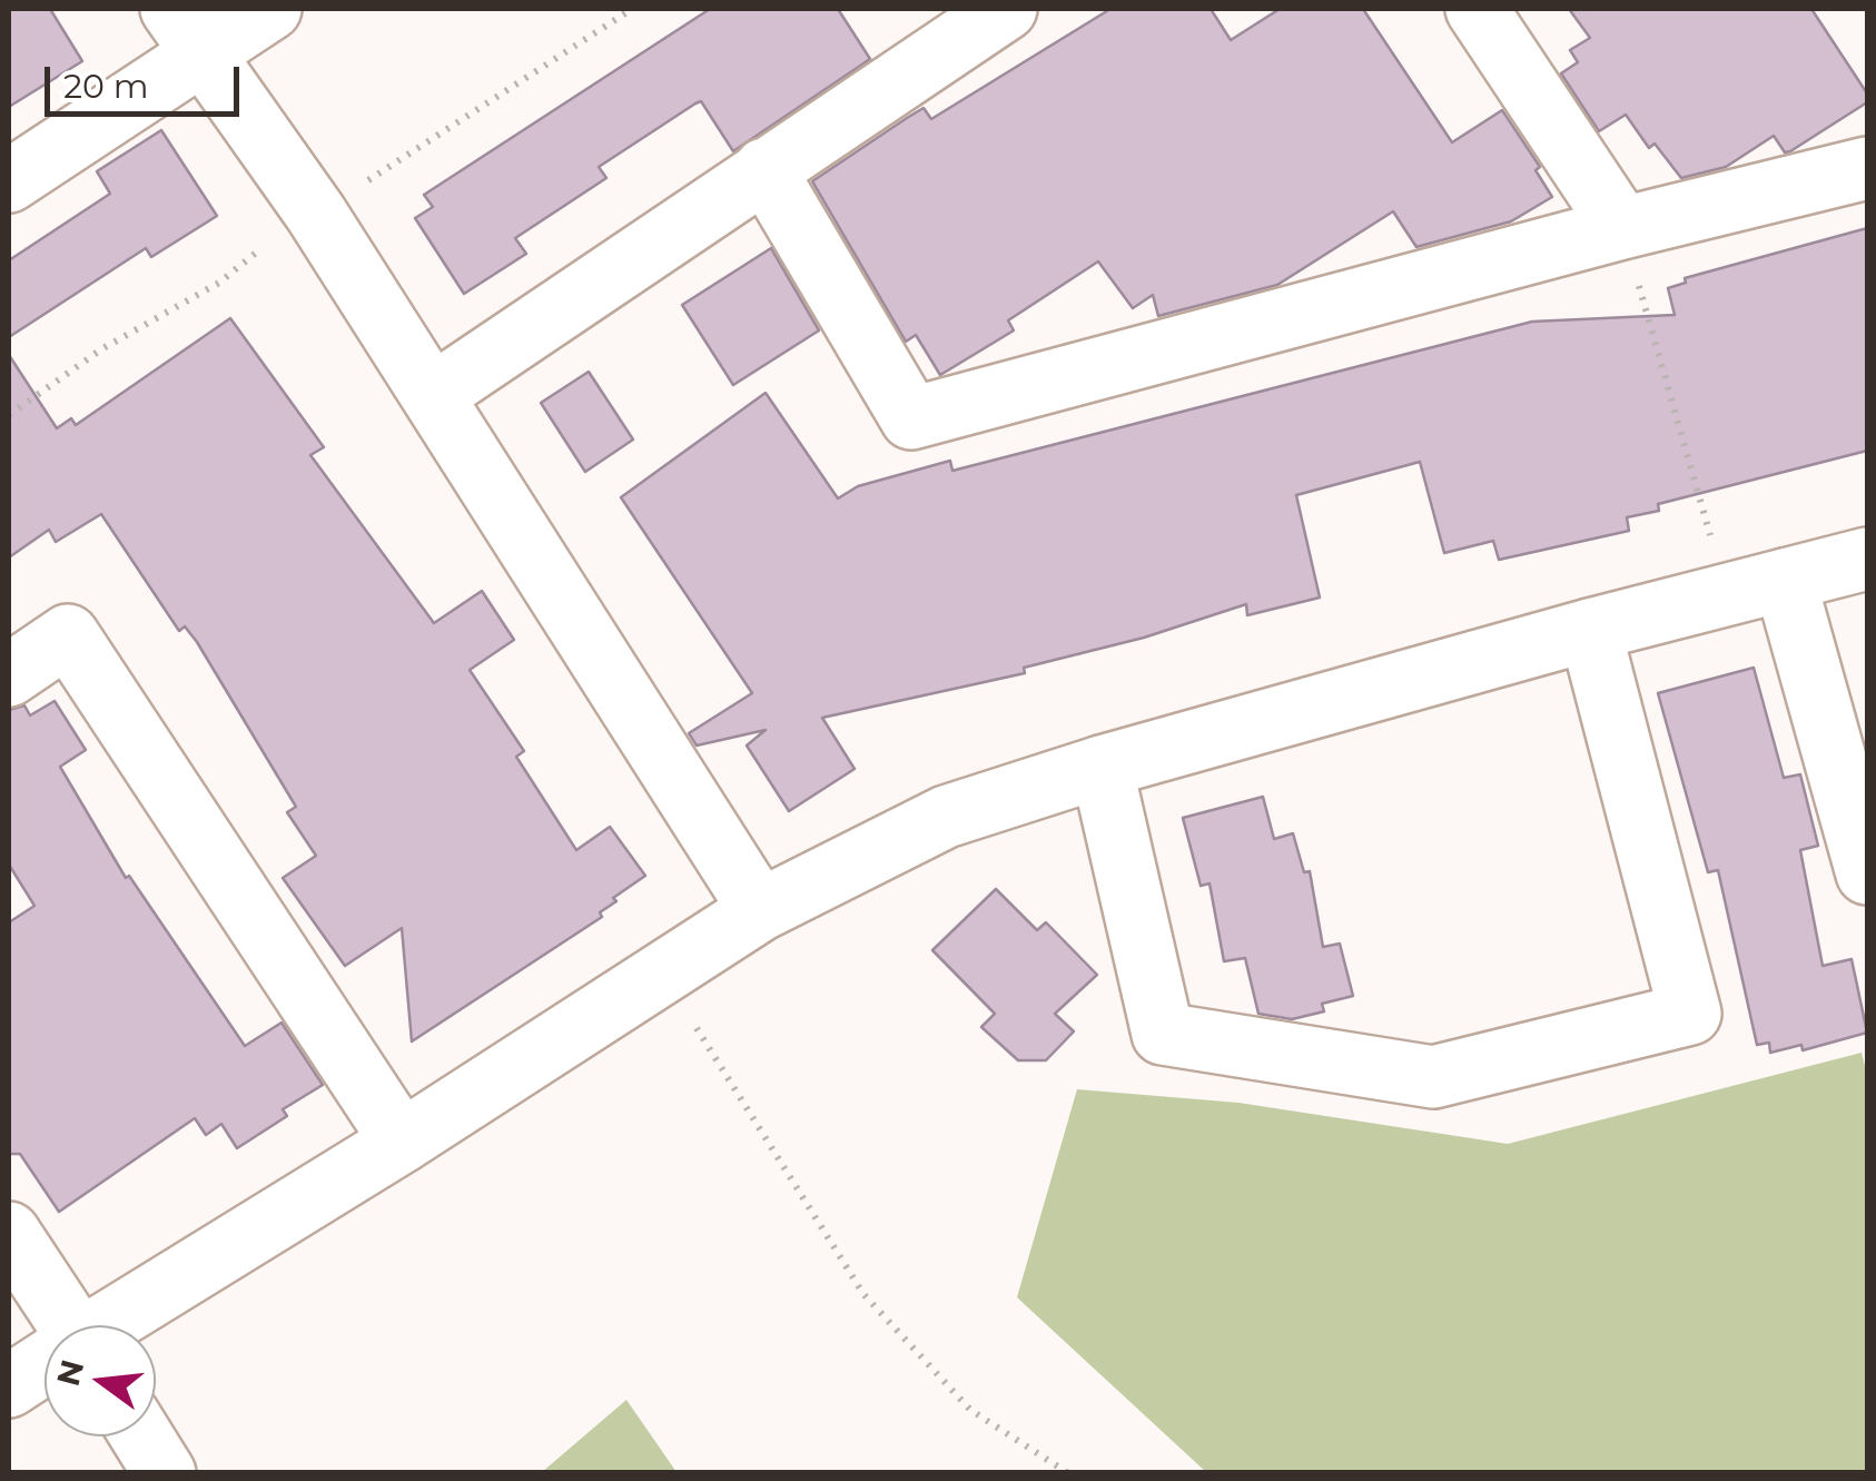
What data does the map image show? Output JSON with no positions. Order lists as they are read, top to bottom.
{
  "scale_bar": "20 m",
  "north": "left"
}
